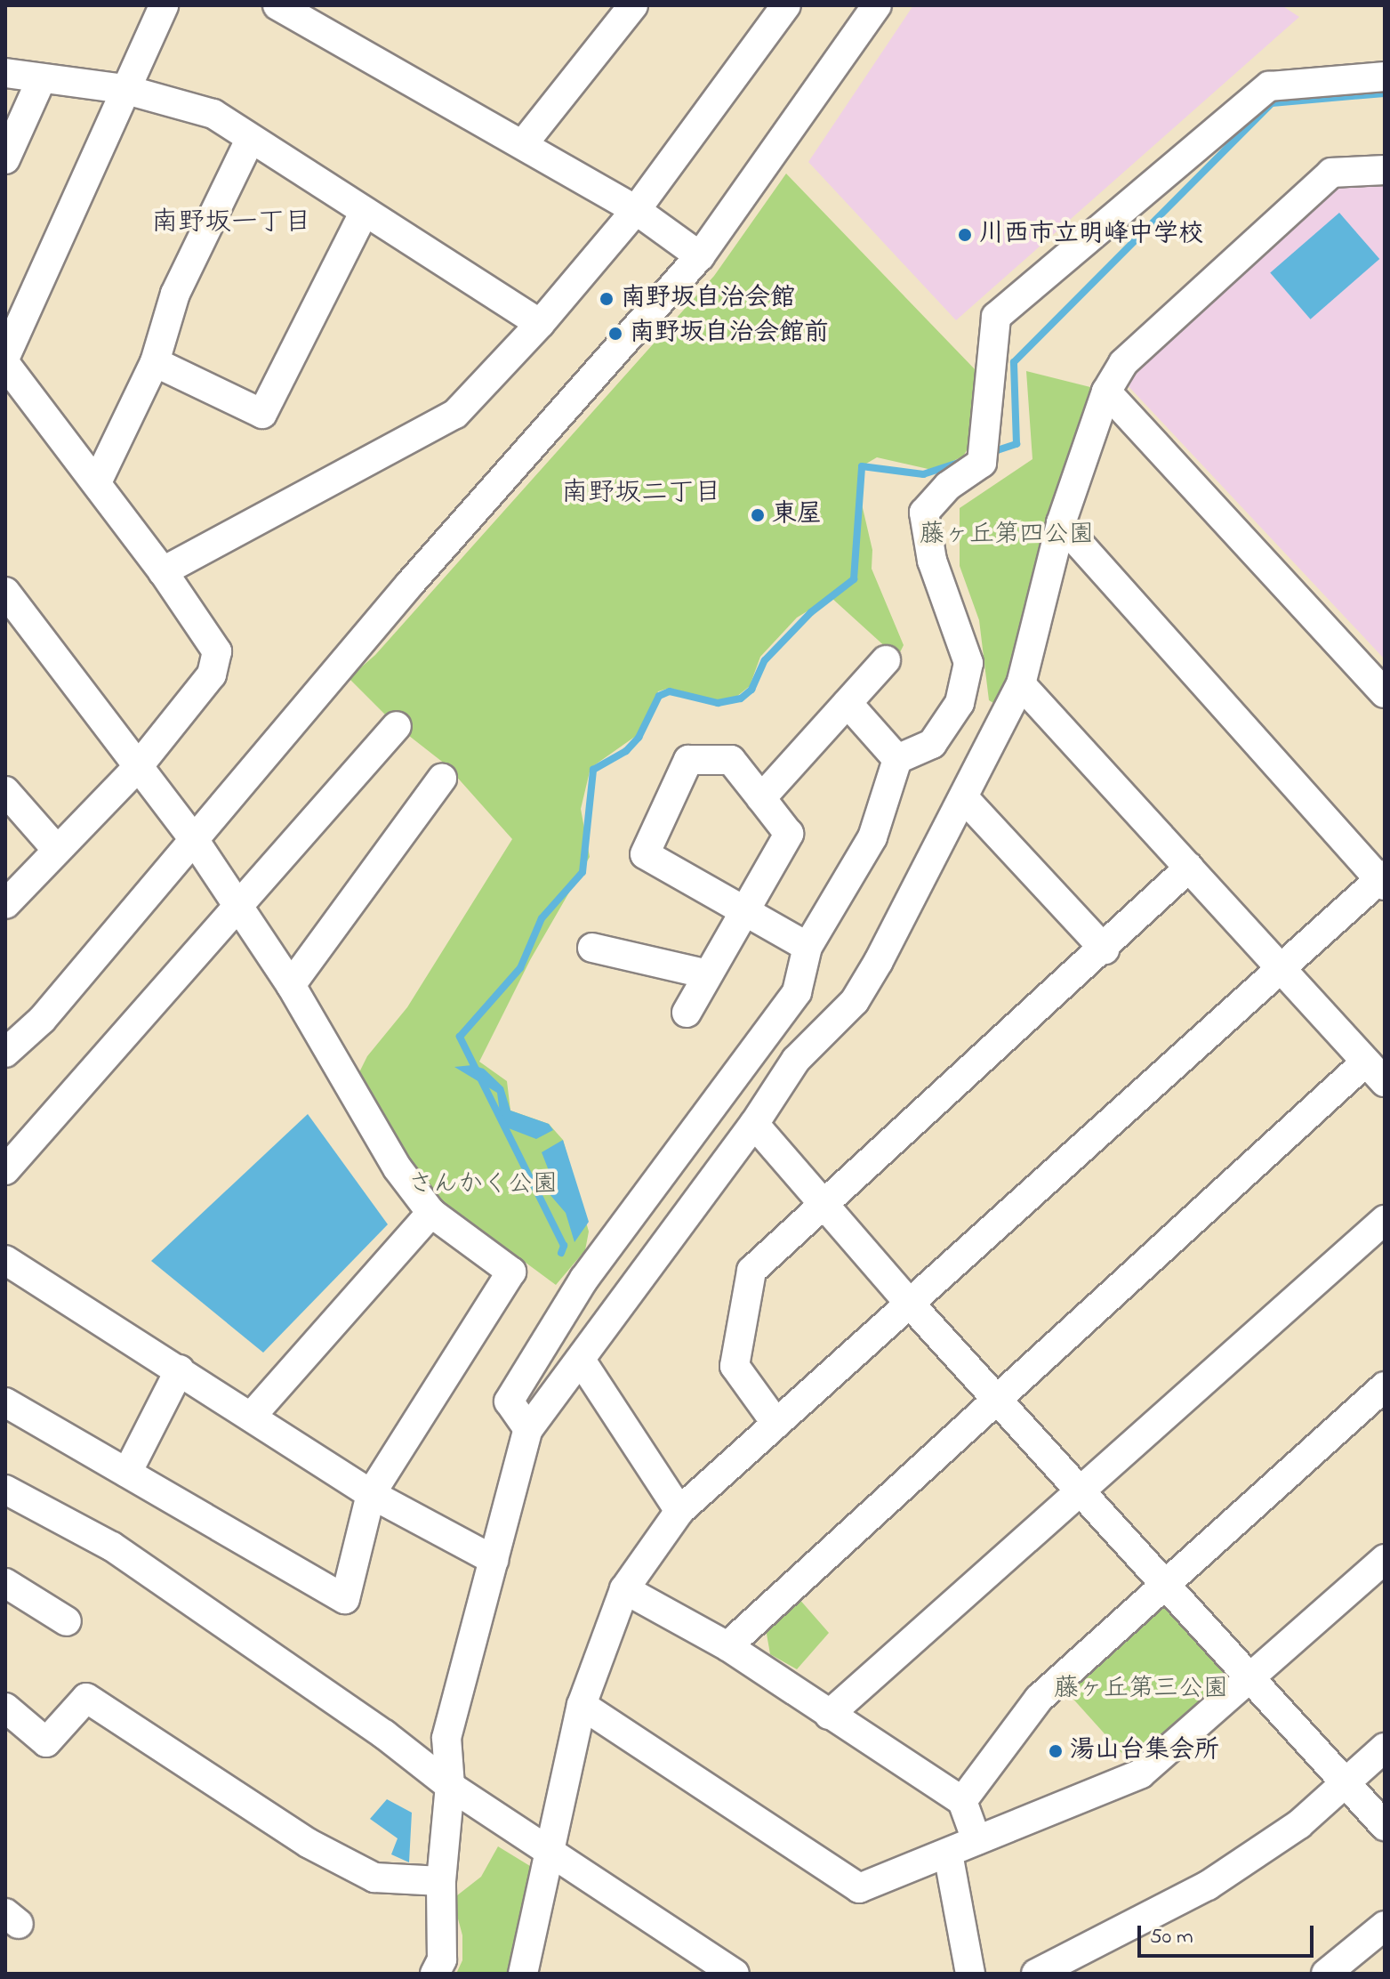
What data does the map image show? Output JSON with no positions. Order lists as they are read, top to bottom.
{
  "districts": ["南野坂一丁目", "南野坂二丁目"],
  "parks": ["藤ヶ丘第四公園", "さんかく公園", "藤ヶ丘第三公園"],
  "places": [
    "川西市立明峰中学校",
    "南野坂自治会館",
    "南野坂自治会館前",
    "東屋",
    "湯山台集会所"
  ],
  "scale_bar": "50 m"
}
